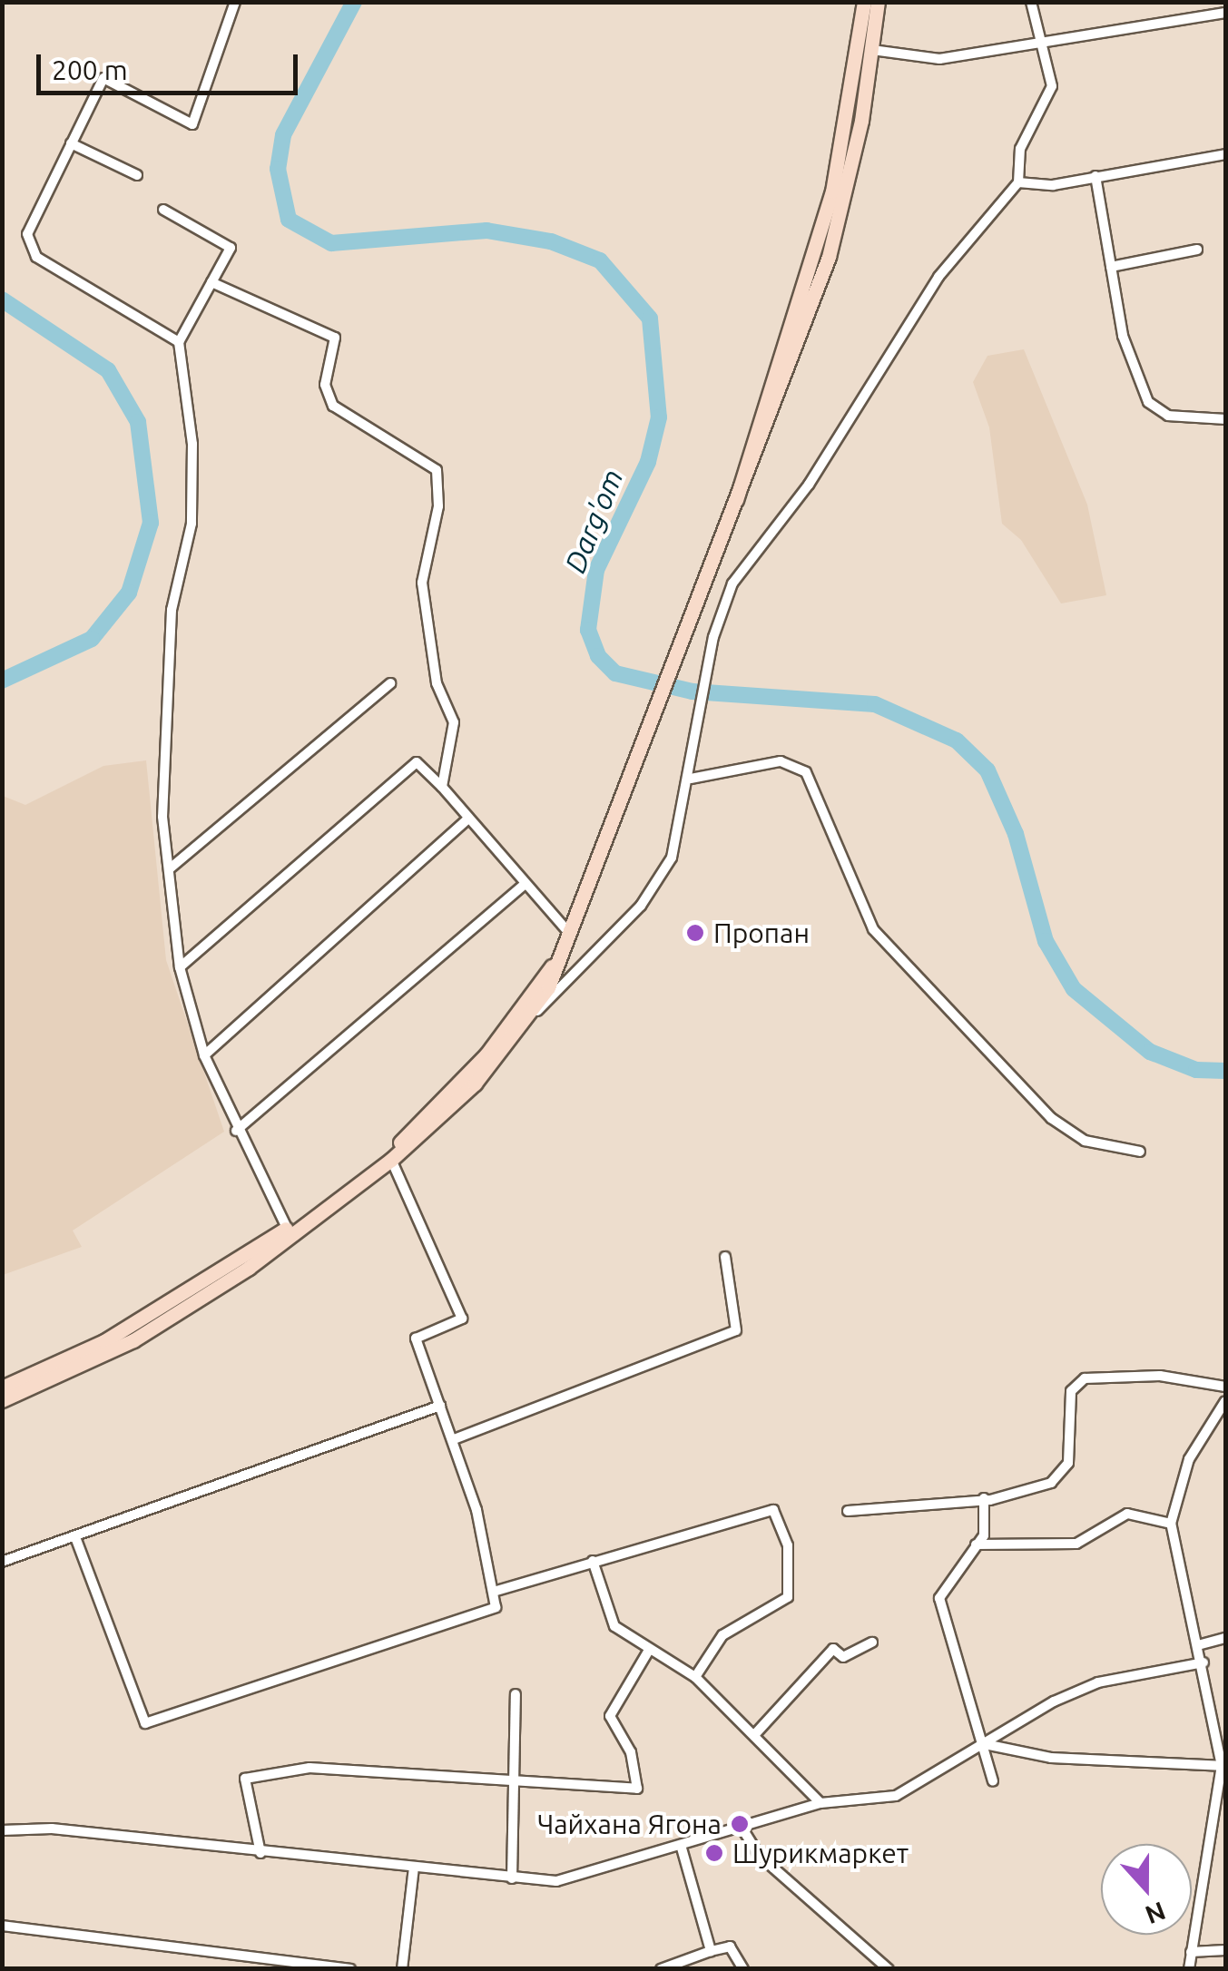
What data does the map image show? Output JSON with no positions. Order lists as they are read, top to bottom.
{
  "water": ["Darg'om"],
  "places": ["Пропан", "Чайхана Ягона", "Шурикмаркет"],
  "scale_bar": "200 m",
  "north": "bottom"
}
